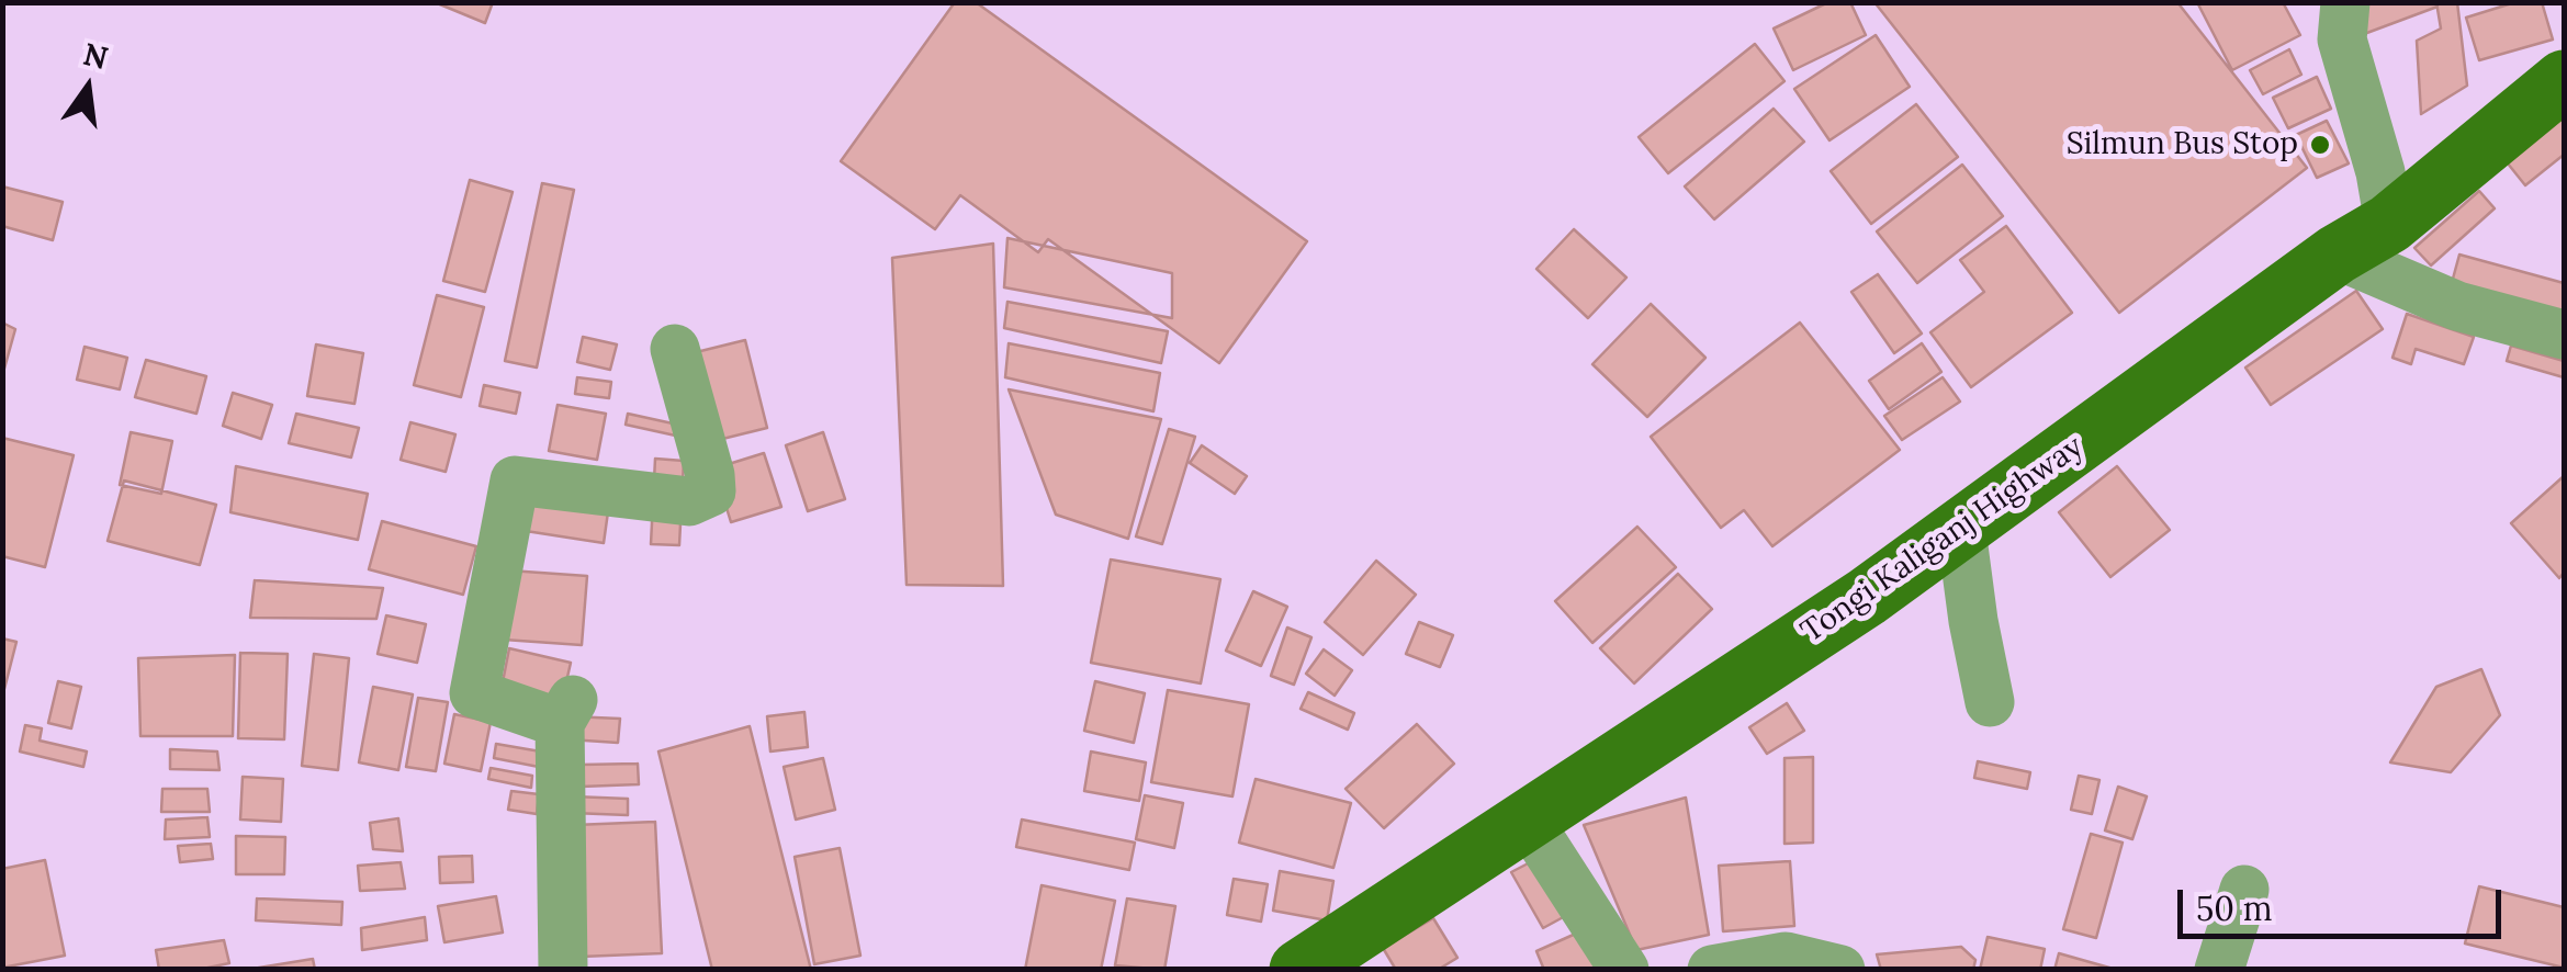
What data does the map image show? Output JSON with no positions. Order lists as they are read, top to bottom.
{
  "streets": {
    "main road": ["Tongi Kaliganj Highway"]
  },
  "places": ["Silmun Bus Stop"],
  "scale_bar": "50 m",
  "north": "top"
}
